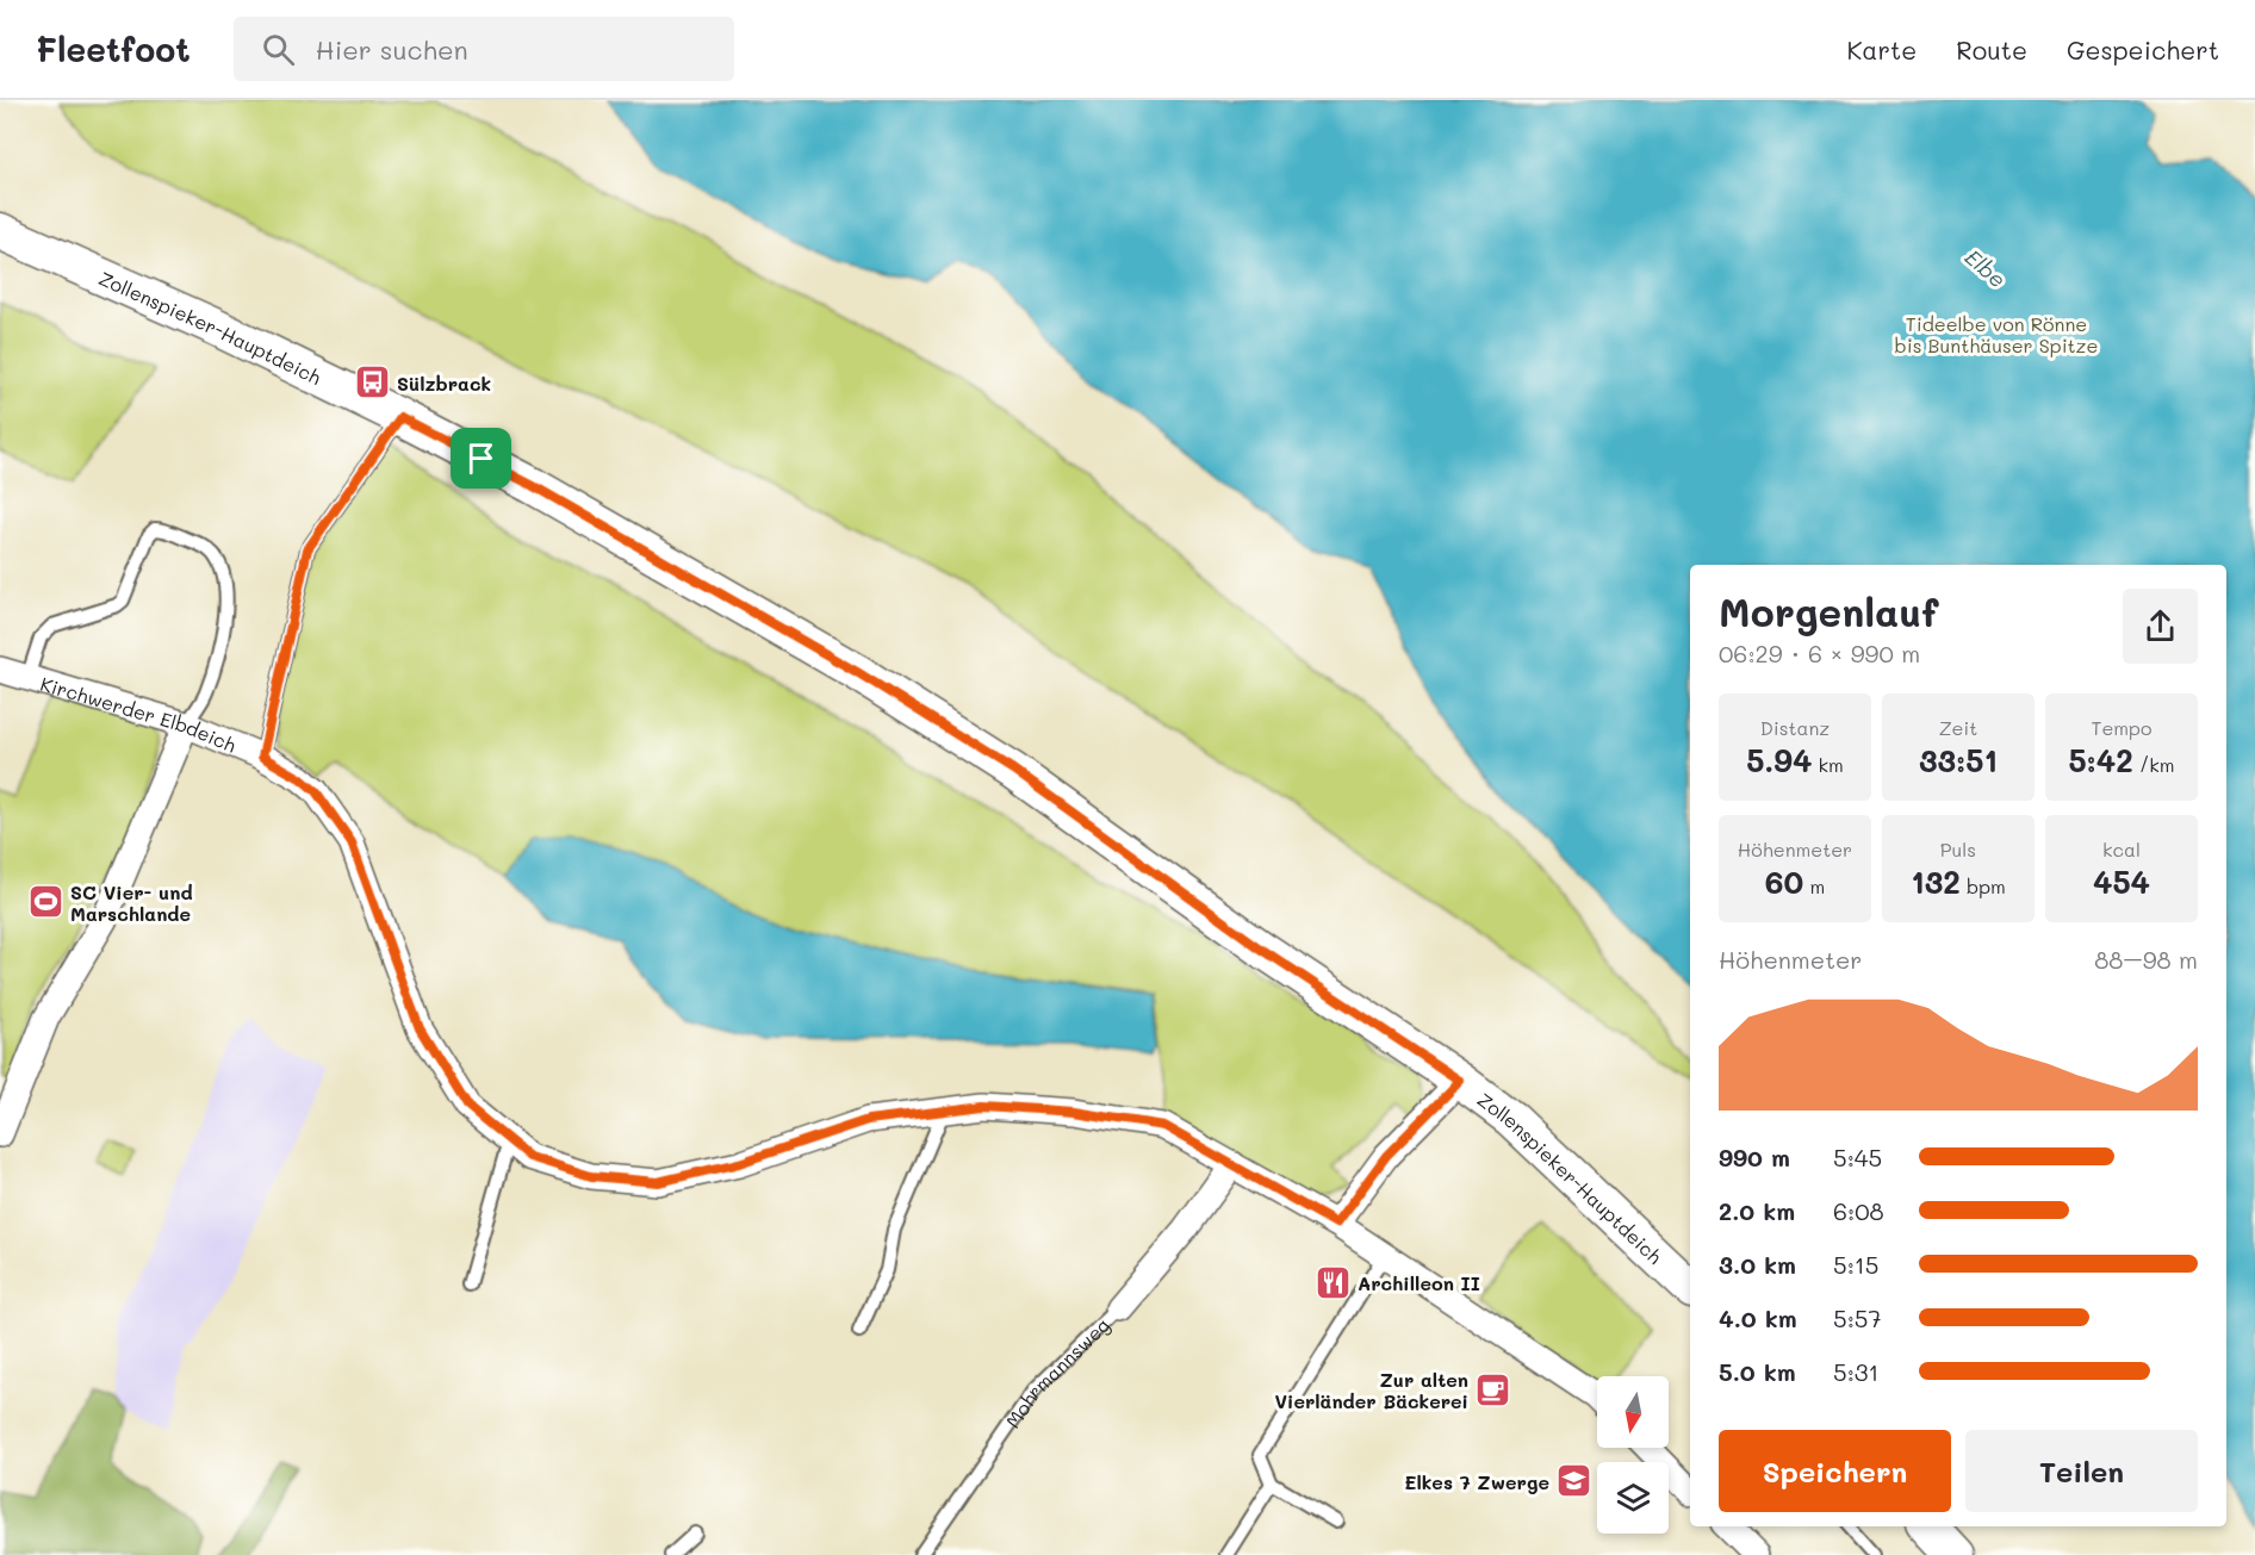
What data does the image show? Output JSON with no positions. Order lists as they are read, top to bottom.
{
  "streets": {
    "street": ["Zollenspieker-Hauptdeich", "Kirchwerder Elbdeich", "Mohrmannsweg"]
  },
  "crossings": [
    ["Kirchwerder Elbdeich", "Mohrmannsweg"]
  ],
  "water": ["Elbe"],
  "parks": ["Tideelbe von Rönne bis Bunthäuser Spitze"],
  "places": {
    "bus stop": ["Sülzbrack"],
    "sports": ["SC Vier- und Marschlande"],
    "restaurant": ["Archilleon II"],
    "cafe": ["Zur alten Vierländer Bäckerei"],
    "school or university": ["Elkes 7 Zwerge"]
  },
  "north": "bottom",
  "page": {
    "header": "Fleetfoot",
    "search": "Hier suchen",
    "nav": ["Karte", "Route", "Gespeichert"],
    "heading": ["Morgenlauf", "06:29 · 6 × 990 m"],
    "stats": [
      ["Distanz", "5.94 km"],
      ["Zeit", "33:51"],
      ["Tempo", "5:42 /km"],
      ["Höhenmeter", "60 m"],
      ["Puls", "132 bpm"],
      ["kcal", "454"]
    ],
    "chart": ["Höhenmeter", "88–98 m"],
    "list": [
      {
        "name": "990 m",
        "note": "5:45"
      },
      {
        "name": "2.0 km",
        "note": "6:08"
      },
      {
        "name": "3.0 km",
        "note": "5:15"
      },
      {
        "name": "4.0 km",
        "note": "5:57"
      },
      {
        "name": "5.0 km",
        "note": "5:31"
      }
    ],
    "buttons": ["Speichern", "Teilen"]
  }
}
